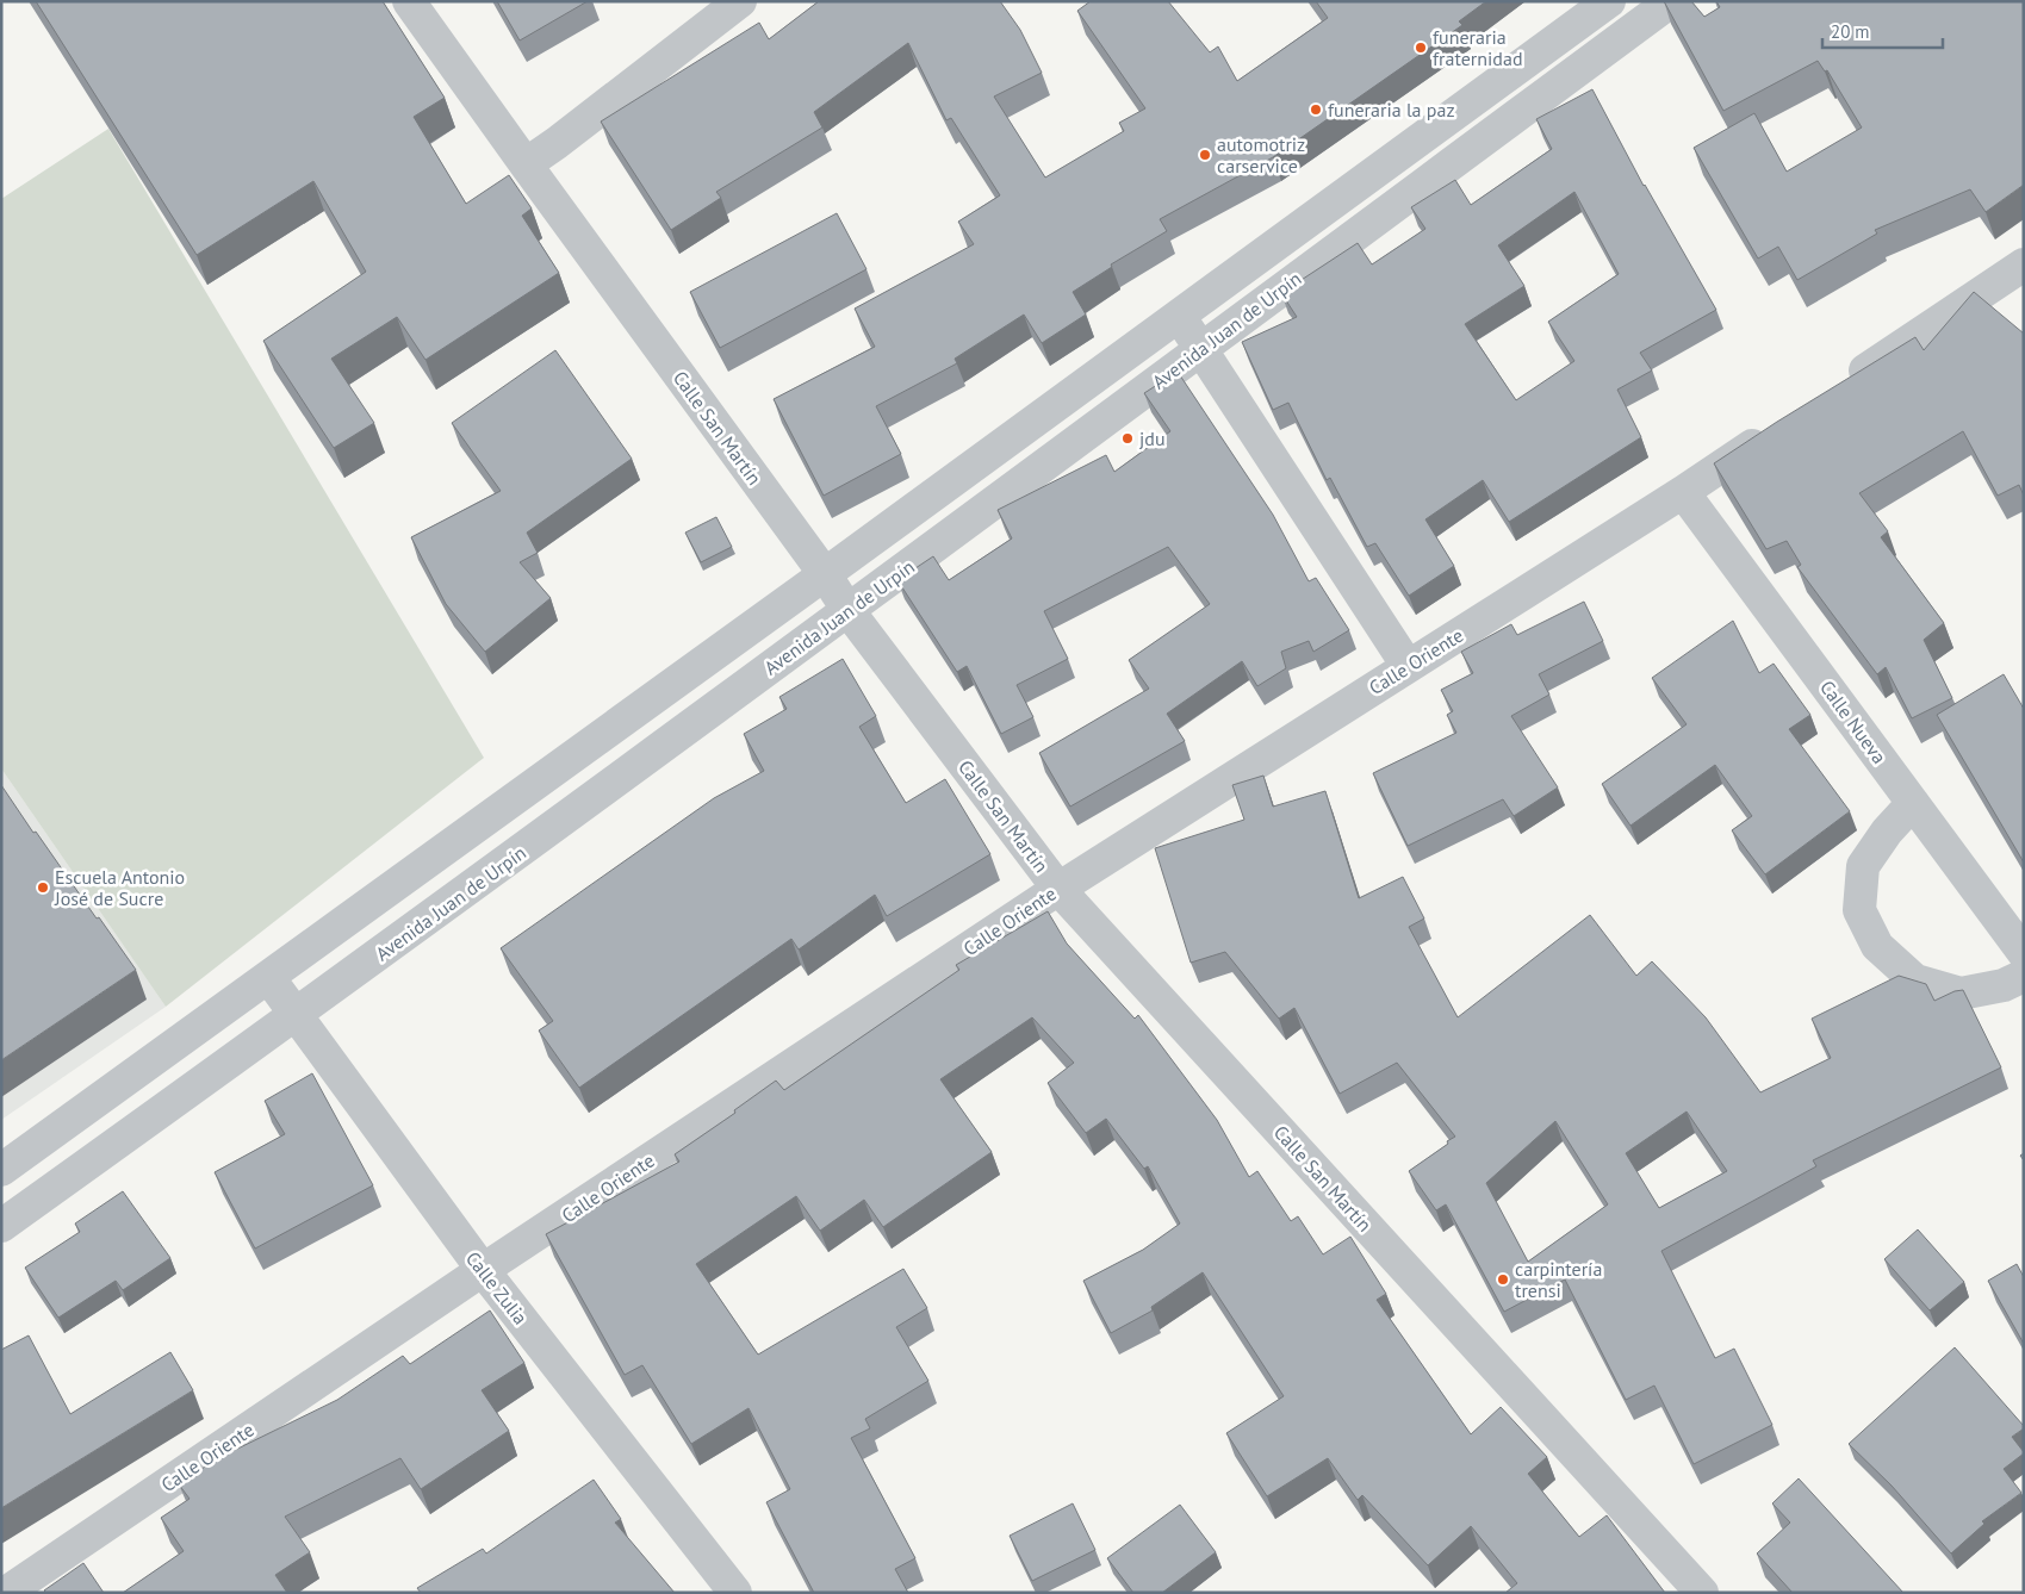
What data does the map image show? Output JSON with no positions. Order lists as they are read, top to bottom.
{
  "streets": {
    "street": [
      "Avenida Juan de Urpín",
      "Calle San Martín",
      "Calle Oriente",
      "Calle Nueva",
      "Calle Zulia"
    ]
  },
  "crossings": [
    ["Avenida Juan de Urpín", "Calle San Martín"],
    ["Avenida Juan de Urpín", "Calle Zulia"],
    ["Calle San Martín", "Calle Oriente"],
    ["Calle Oriente", "Calle Nueva"],
    ["Calle Oriente", "Calle Zulia"]
  ],
  "places": [
    "funeraria fraternidad",
    "funeraria la paz",
    "automotriz carservice",
    "jdu",
    "Escuela Antonio José de Sucre",
    "carpintería trensi"
  ],
  "scale_bar": "20 m"
}
